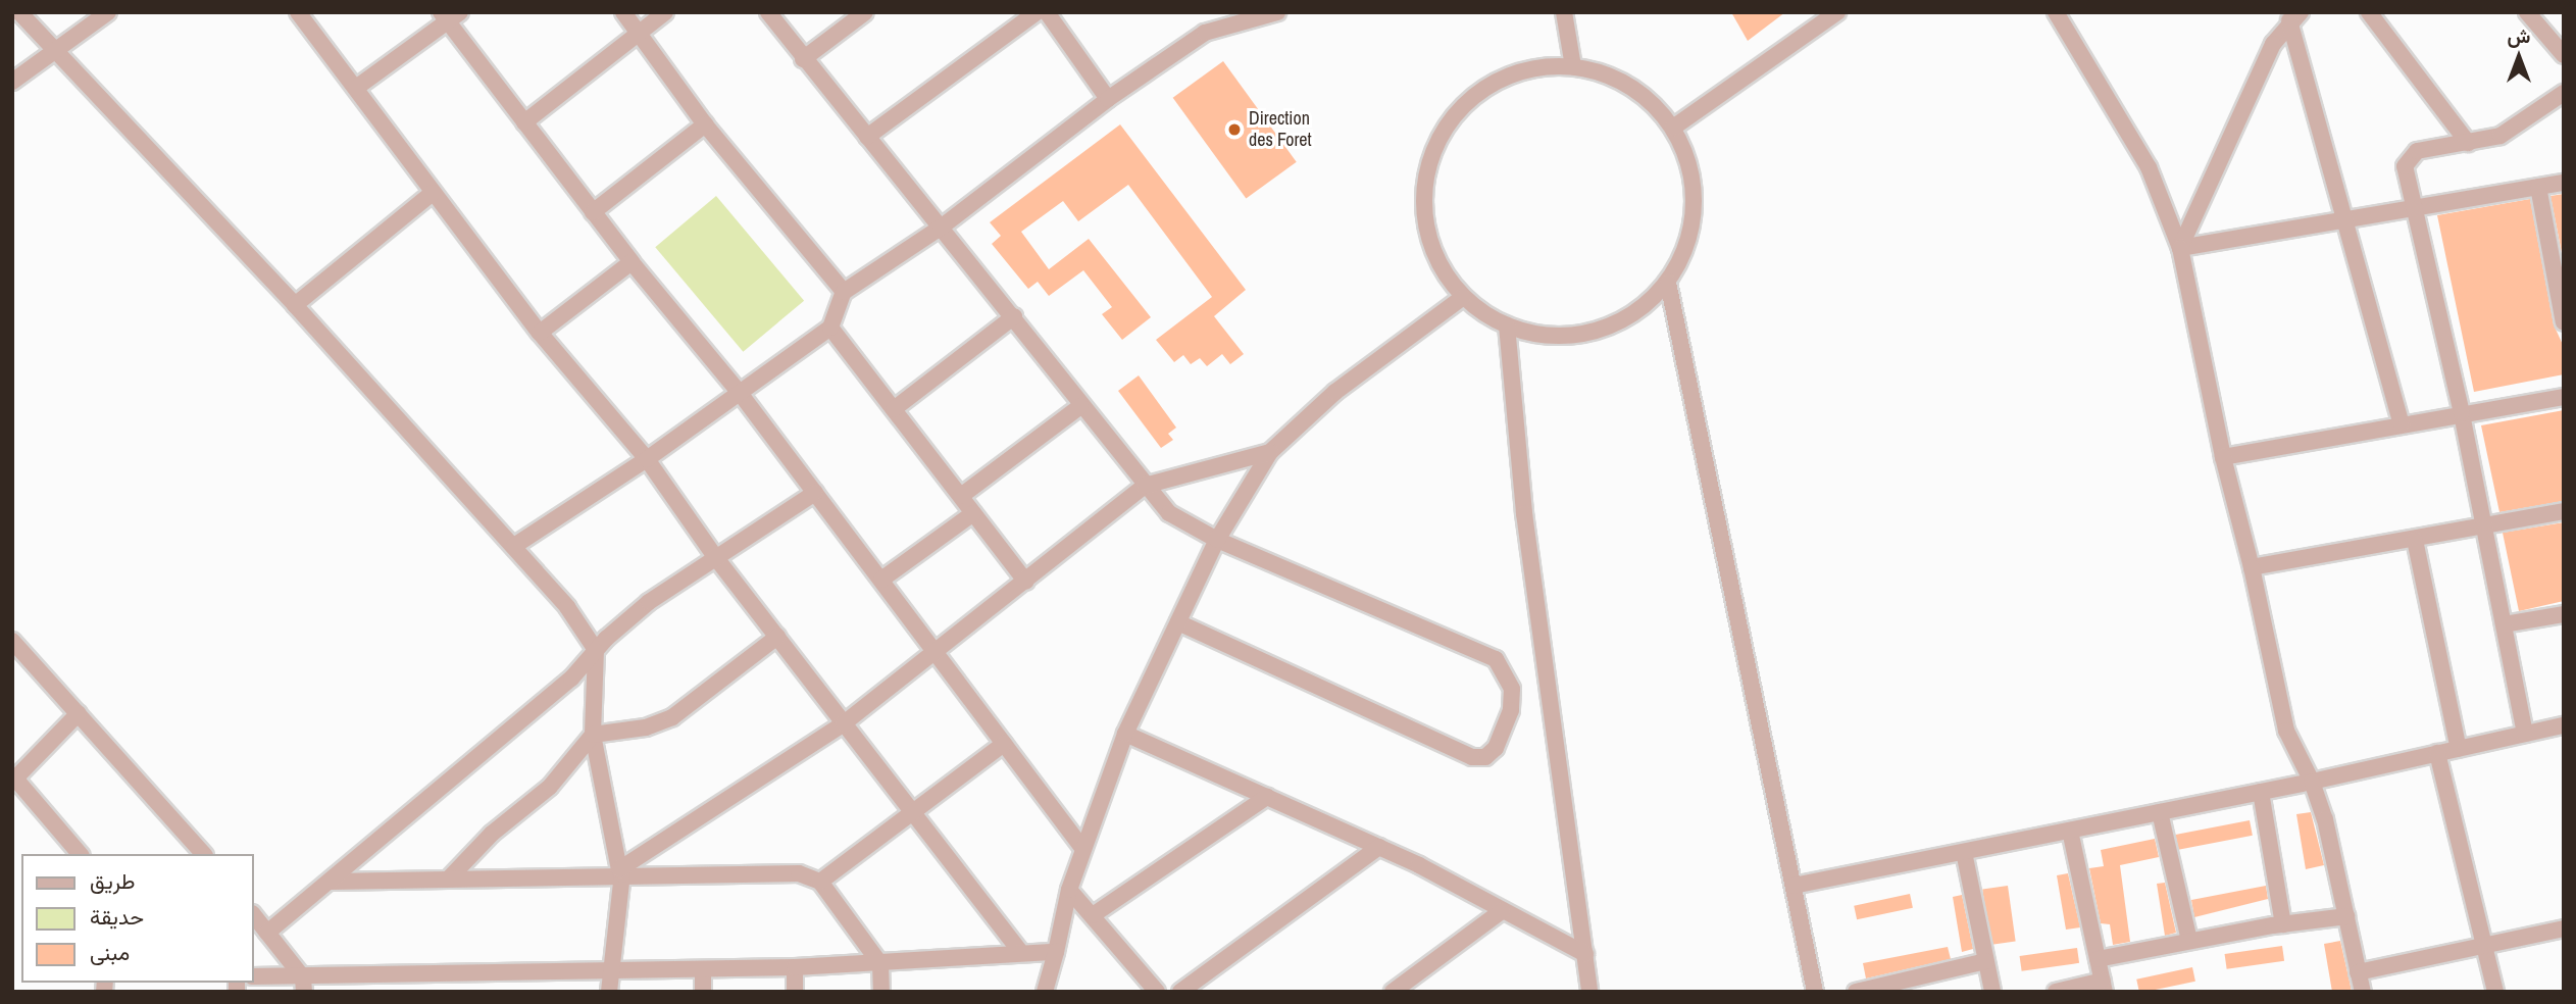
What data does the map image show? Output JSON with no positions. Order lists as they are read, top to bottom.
{
  "places": ["Direction des Foret"],
  "legend": ["طريق", "حديقة", "مبنى"],
  "north": "top"
}
